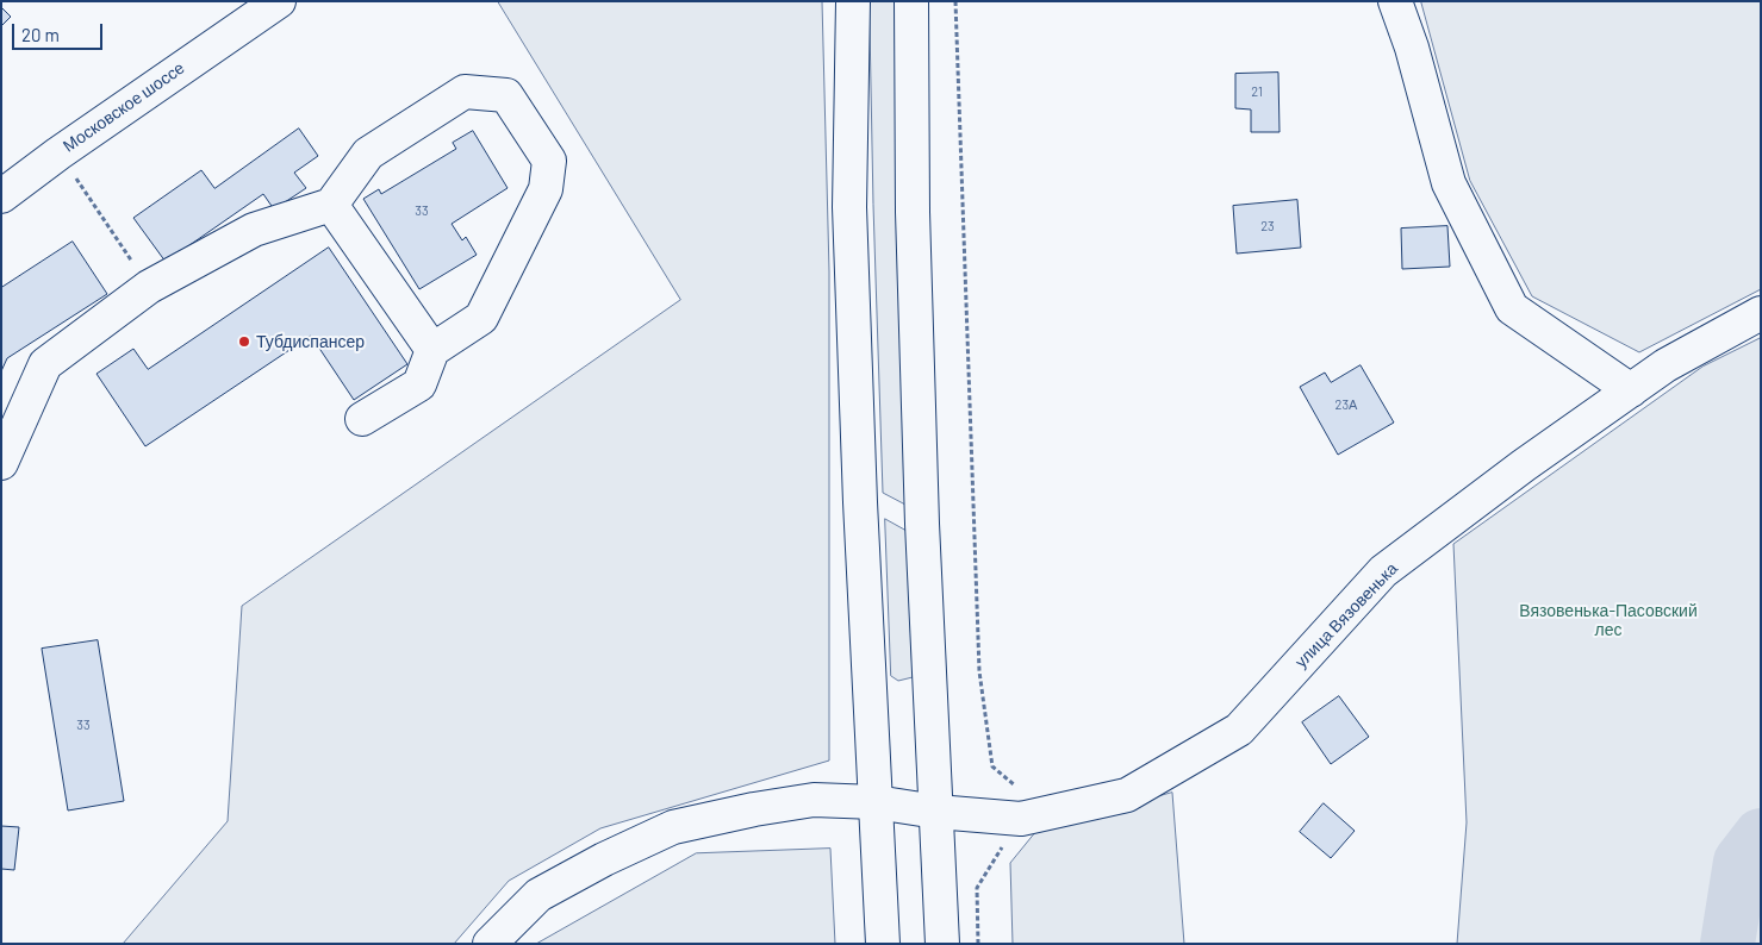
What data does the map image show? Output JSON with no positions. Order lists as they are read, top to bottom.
{
  "streets": {
    "main road": ["Московское шоссе", "улица Вязовенька"]
  },
  "parks": ["Вязовенька-Пасовский лес"],
  "places": ["Тубдиспансер"],
  "house_numbers": [
    "21",
    "33",
    "23",
    "23А",
    "33"
  ],
  "scale_bar": "20 m"
}
